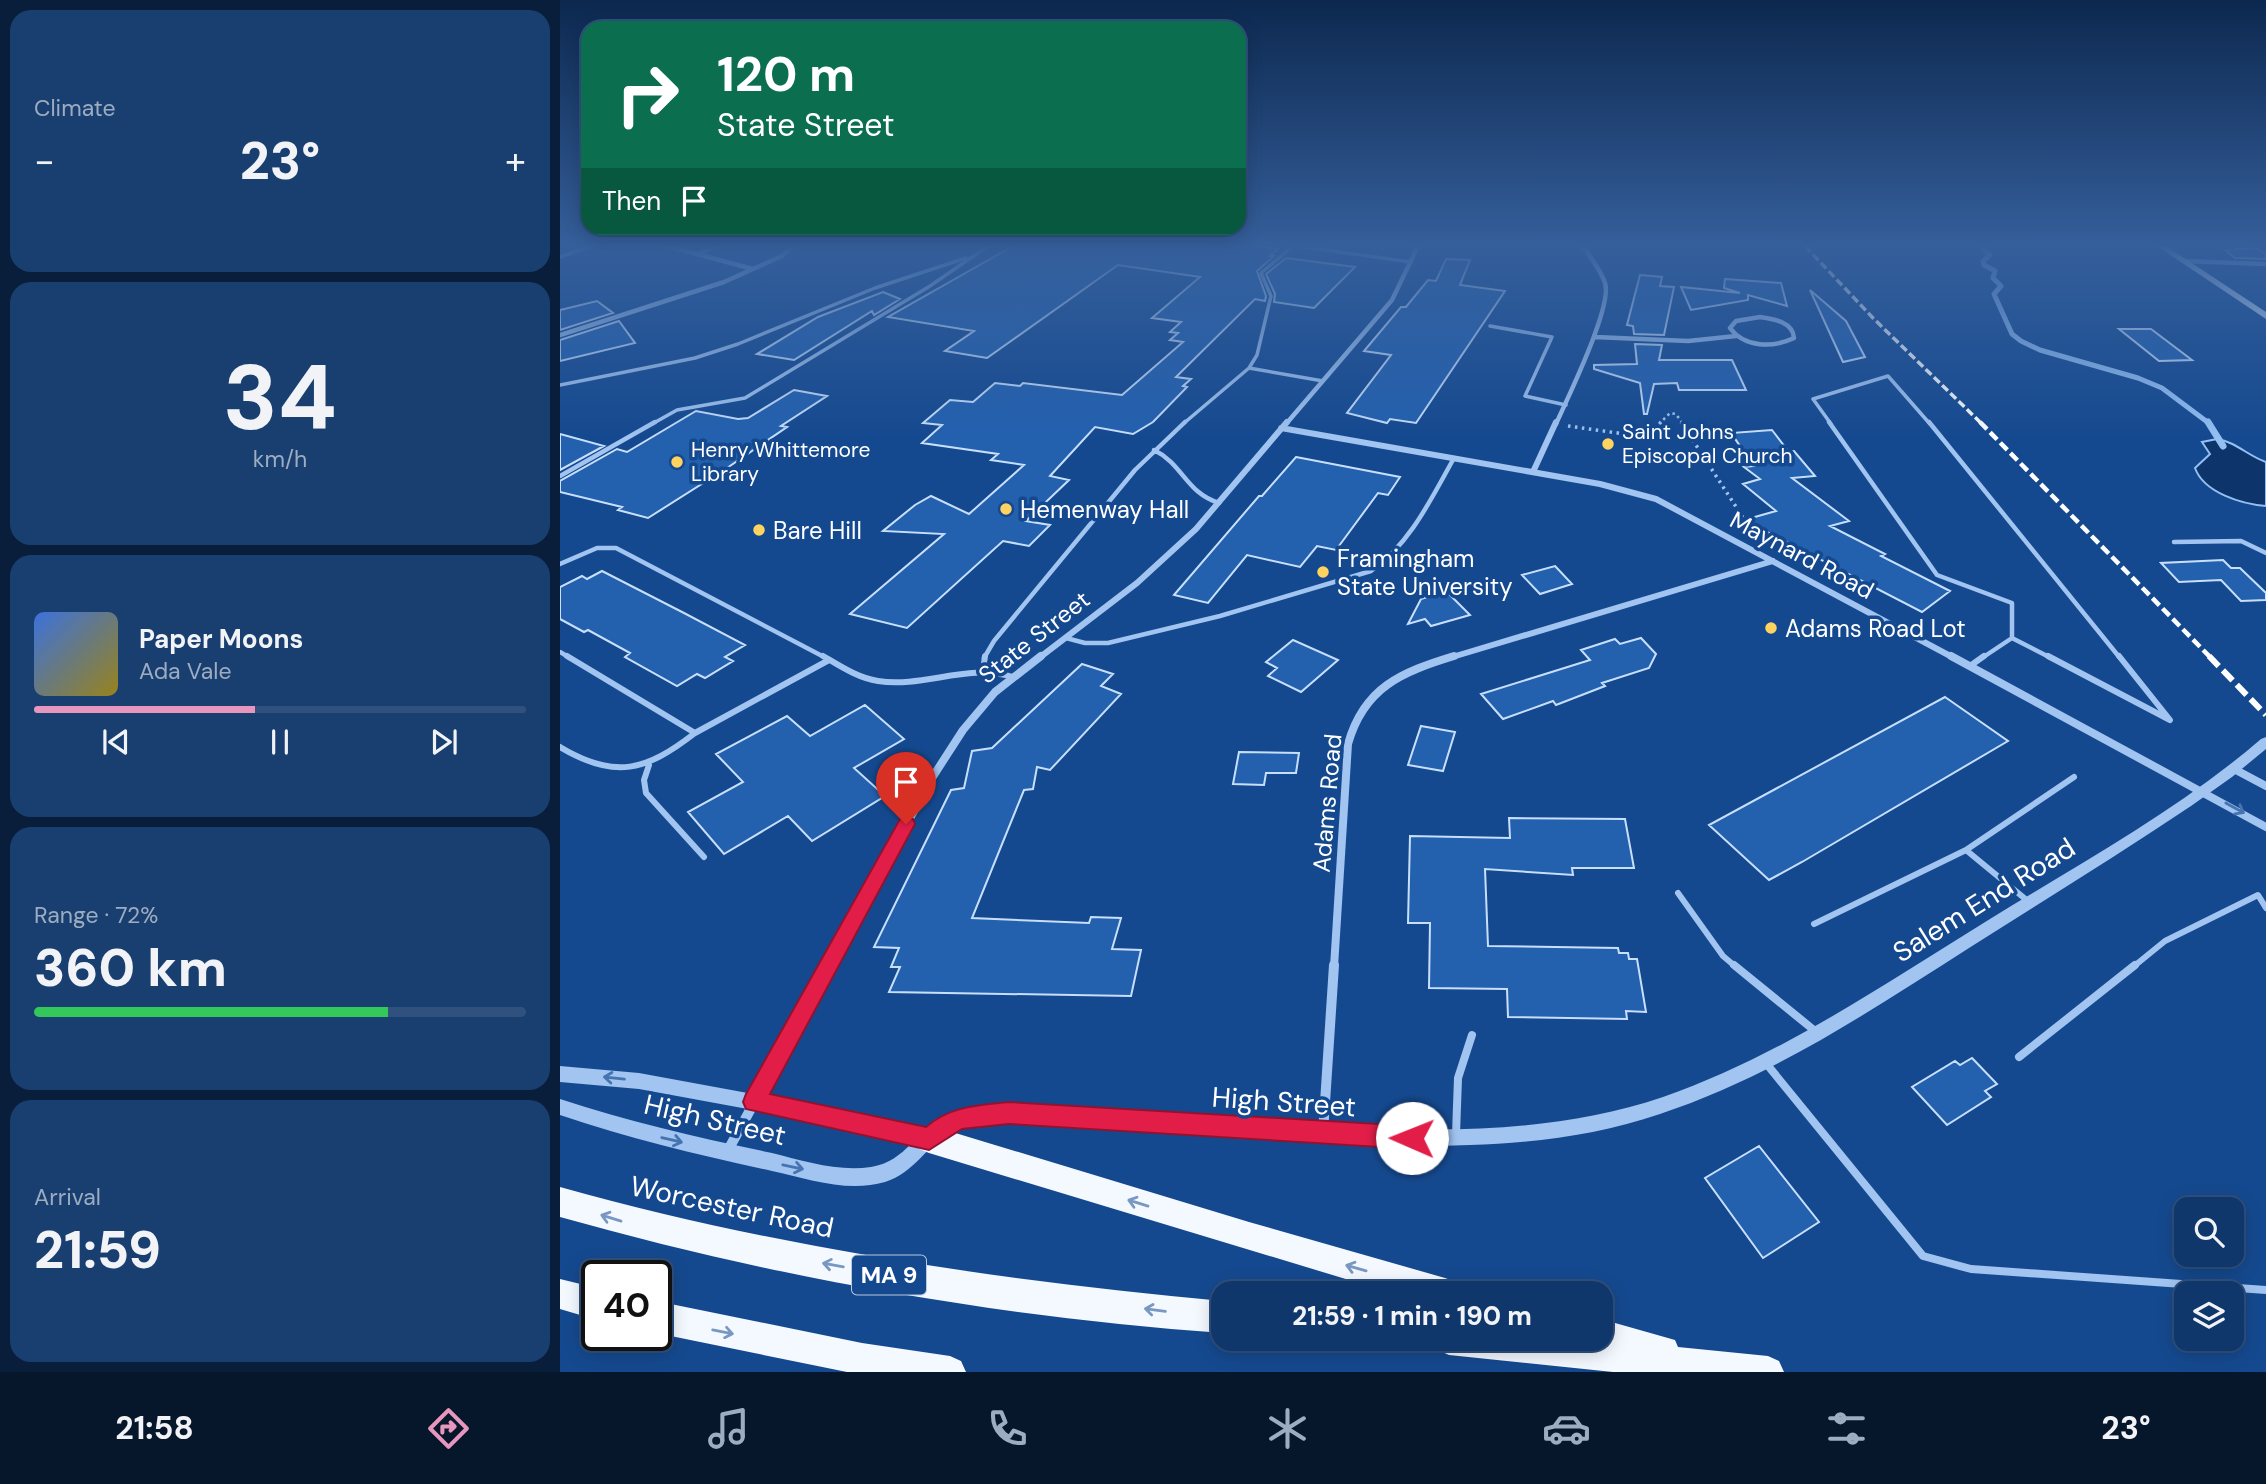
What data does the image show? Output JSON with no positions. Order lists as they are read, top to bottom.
{
  "streets": {
    "highway": ["Worcester Road", "MA 9"],
    "street": [
      "Maynard Road",
      "State Street",
      "Adams Road",
      "Salem End Road",
      "High Street"
    ]
  },
  "crossings": [
    ["Maynard Road", "State Street"],
    ["Maynard Road", "Adams Road"],
    ["Maynard Road", "Salem End Road"],
    ["State Street", "High Street"],
    ["Adams Road", "High Street"],
    ["Salem End Road", "High Street"]
  ],
  "places": [
    "Saint Johns Episcopal Church",
    "Henry Whittemore Library",
    "Hemenway Hall",
    "Bare Hill",
    "Framingham State University",
    "Adams Road Lot"
  ],
  "page": {
    "tile": [
      "Climate",
      ["34", "km/h"],
      ["Range · 72%", "360 km"],
      ["Arrival", "21:59"]
    ],
    "turn": ["120 m", "State Street"],
    "heat": ["−", "23°", "+"],
    "then": "Then",
    "song": ["Paper Moons", "Ada Vale"],
    "limit": "40",
    "trip": "21:59 · 1 min · 190 m",
    "tabs": ["21:58", "23°"]
  }
}
